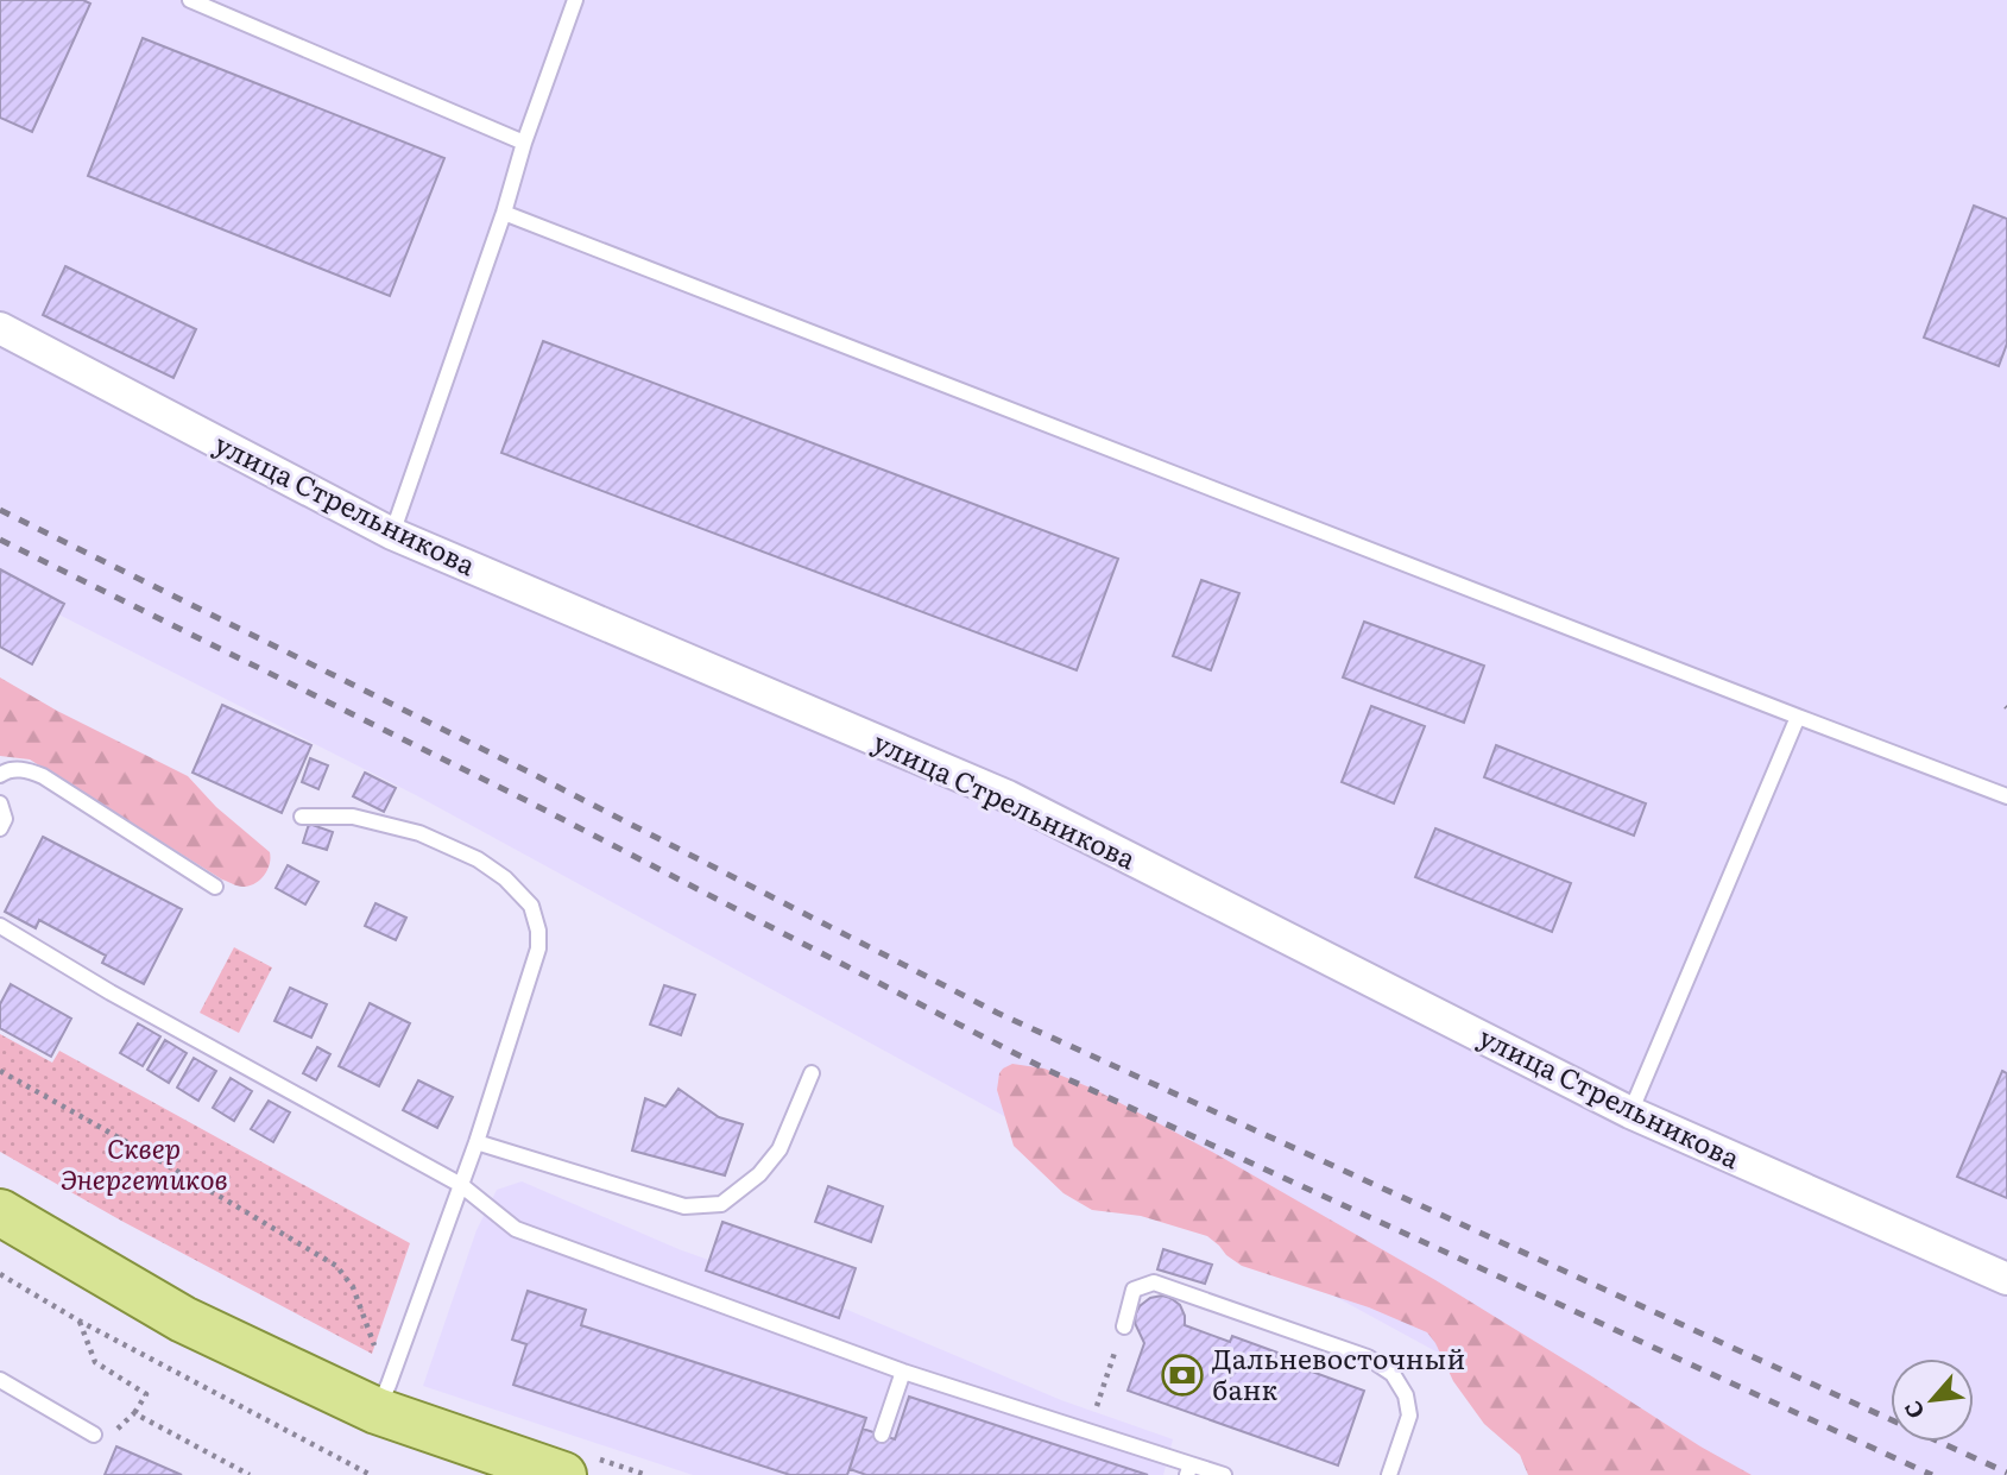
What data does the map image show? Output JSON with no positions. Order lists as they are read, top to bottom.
{
  "streets": {
    "street": ["улица Стрельникова"]
  },
  "parks": ["Сквер Энергетиков"],
  "places": {
    "bank": ["Дальневосточный банк"]
  },
  "north": "bottom left"
}
